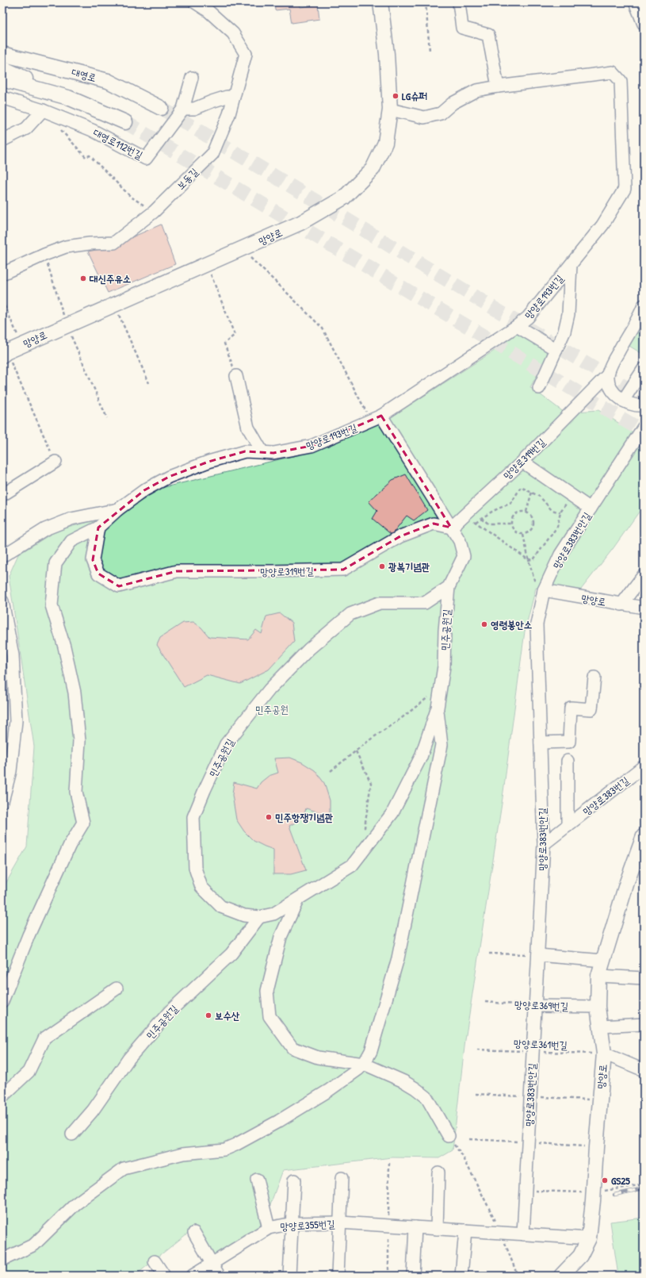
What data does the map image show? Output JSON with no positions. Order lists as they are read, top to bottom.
{
  "streets": {
    "main road": ["대영로", "망양로"],
    "street": [
      "대영로112번길",
      "보동길",
      "망양로193번길",
      "망양로319번길",
      "망양로383번안길",
      "민주공원길",
      "망양로383번길",
      "망양로369번길",
      "망양로355번길"
    ],
    "path": ["망양로361번길"]
  },
  "crossings": [
    ["망양로", "망양로193번길"],
    ["망양로", "망양로383번안길"],
    ["망양로", "망양로369번길"],
    ["망양로", "망양로361번길"],
    ["망양로", "망양로355번길"],
    ["망양로193번길", "민주공원길"],
    ["망양로319번길", "민주공원길"],
    ["망양로383번안길", "망양로383번길"],
    ["망양로383번안길", "망양로369번길"],
    ["망양로383번안길", "망양로361번길"],
    ["망양로383번안길", "망양로355번길"]
  ],
  "parks": ["민주공원"],
  "places": [
    "LG슈퍼",
    "대신주유소",
    "광복기념관",
    "영령봉안소",
    "민주항쟁기념관",
    "보수산",
    "GS25"
  ]
}
